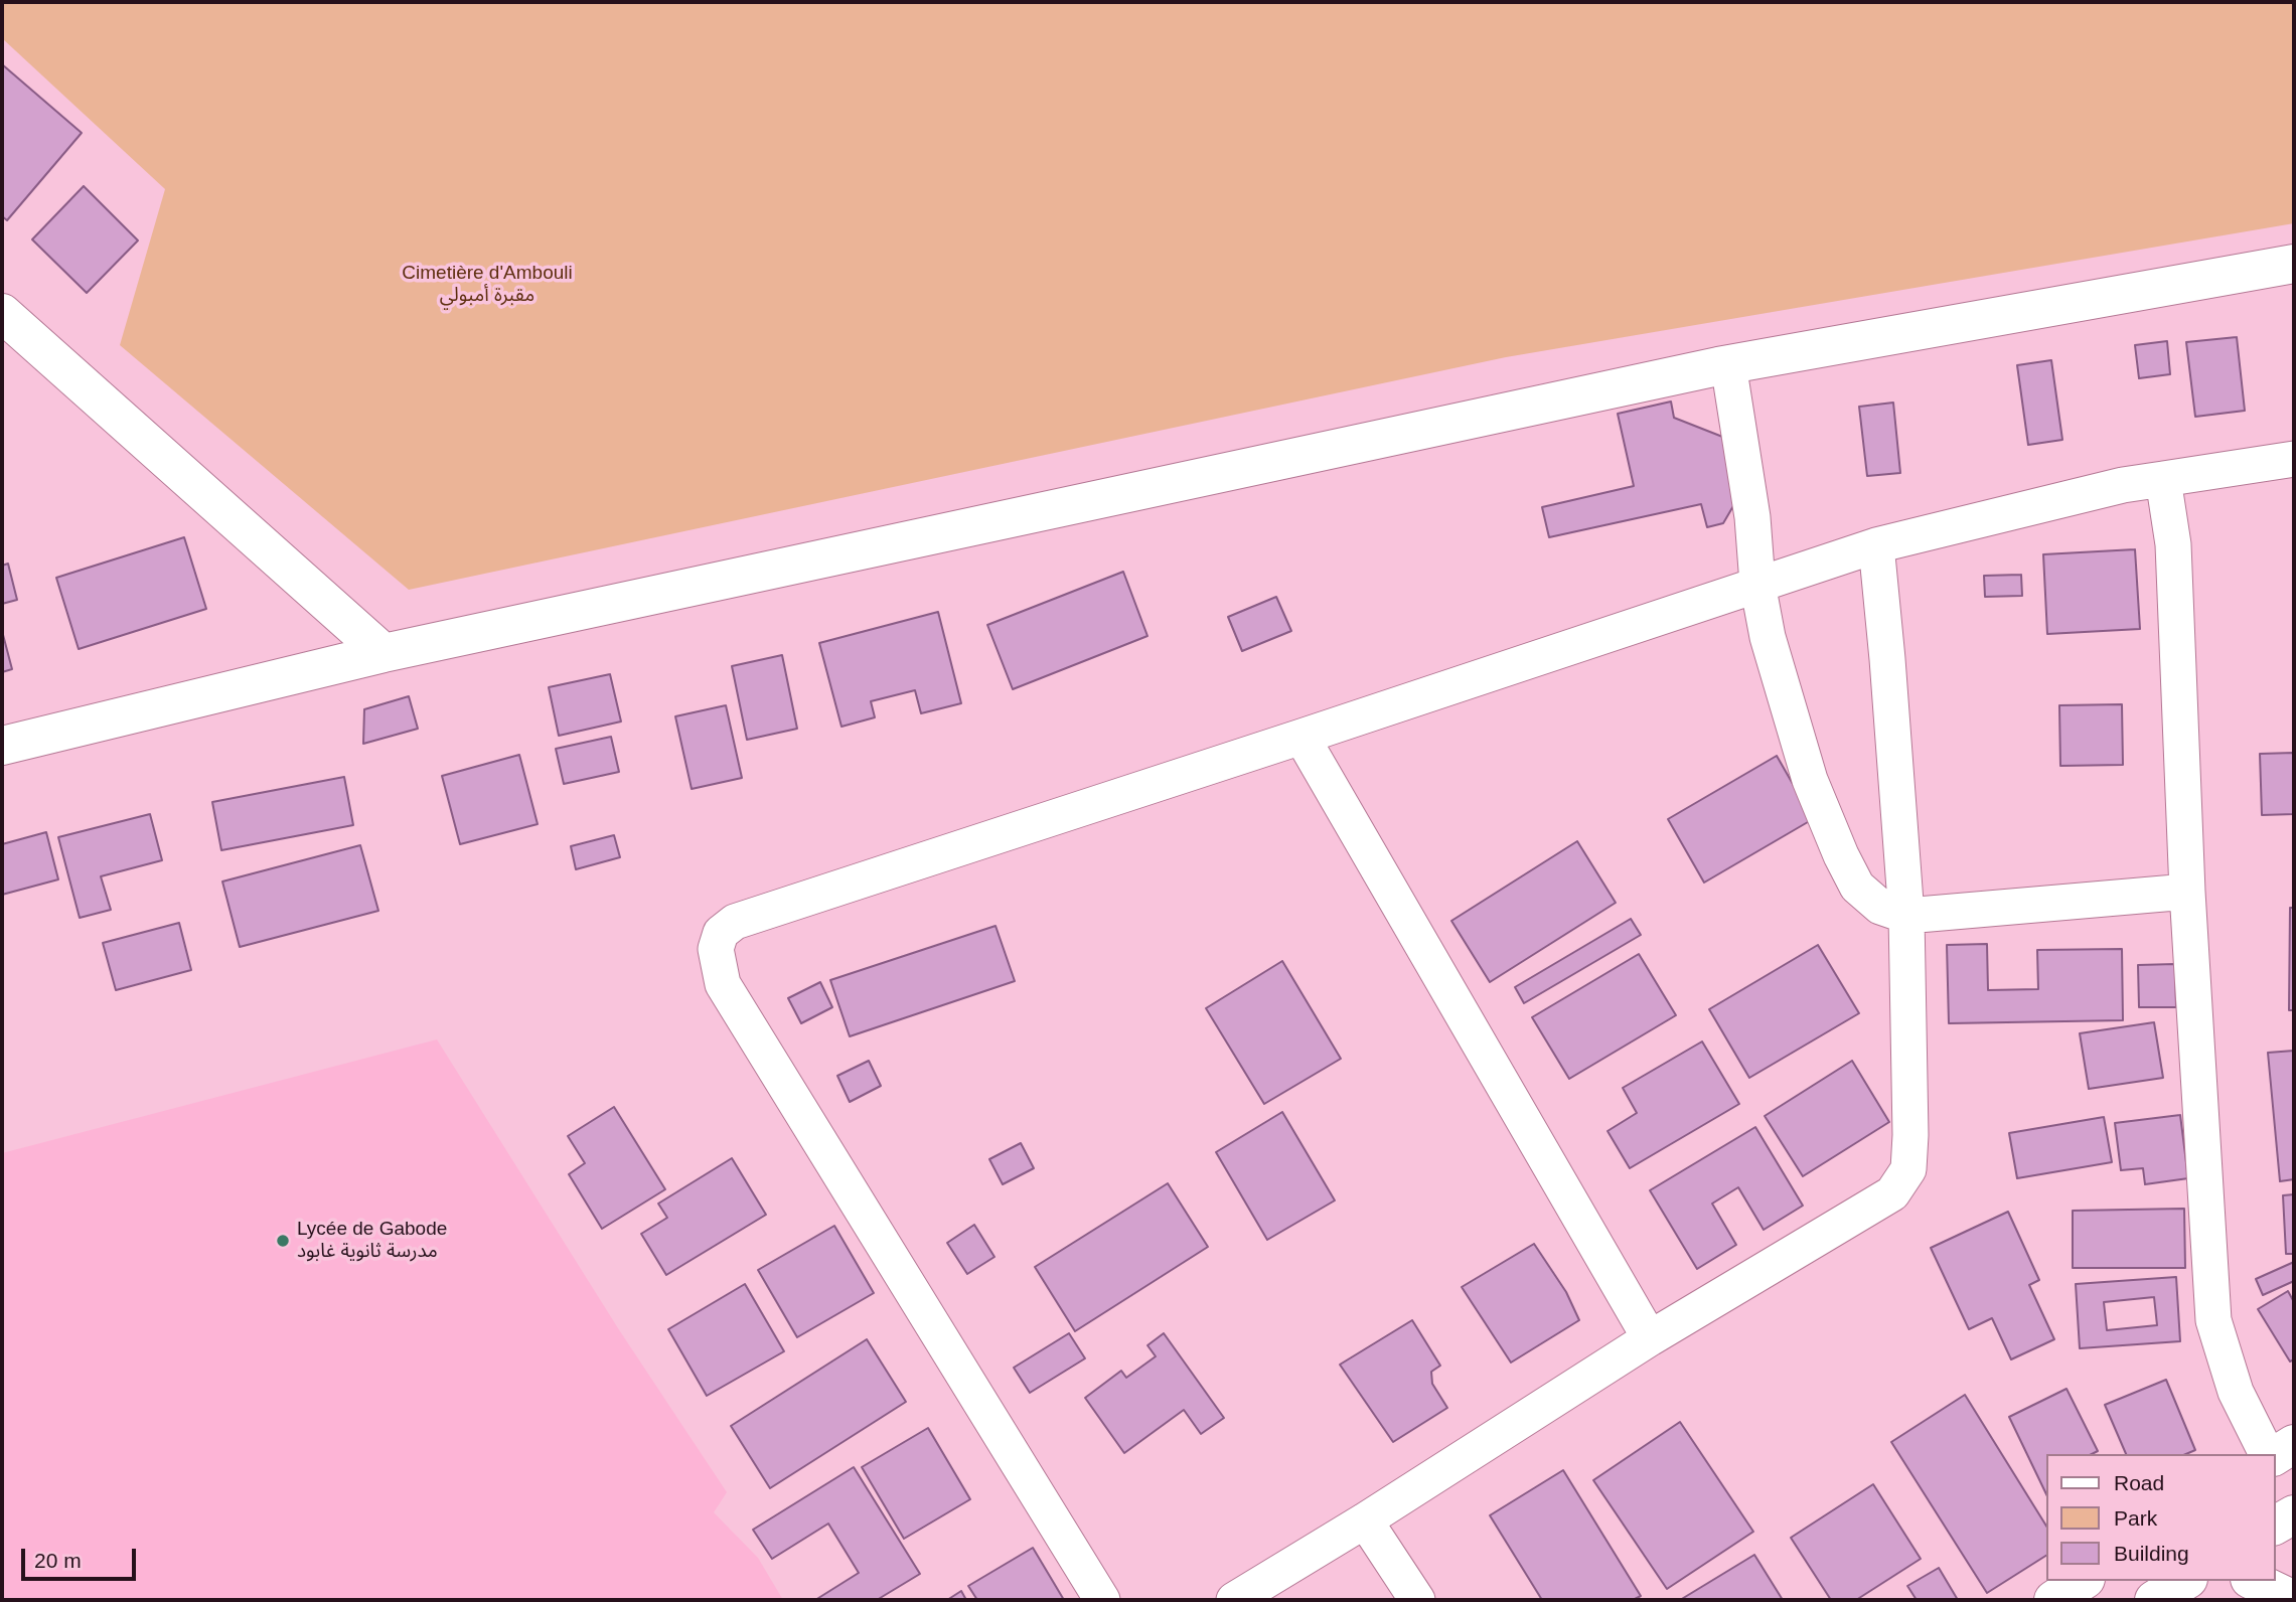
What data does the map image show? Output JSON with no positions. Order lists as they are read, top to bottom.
{
  "parks": ["Cimetière d'Ambouli مقبرة أمبولي"],
  "places": ["Lycée de Gabode مدرسة ثانوية غابود"],
  "legend": ["Road", "Park", "Building"],
  "scale_bar": "20 m"
}
